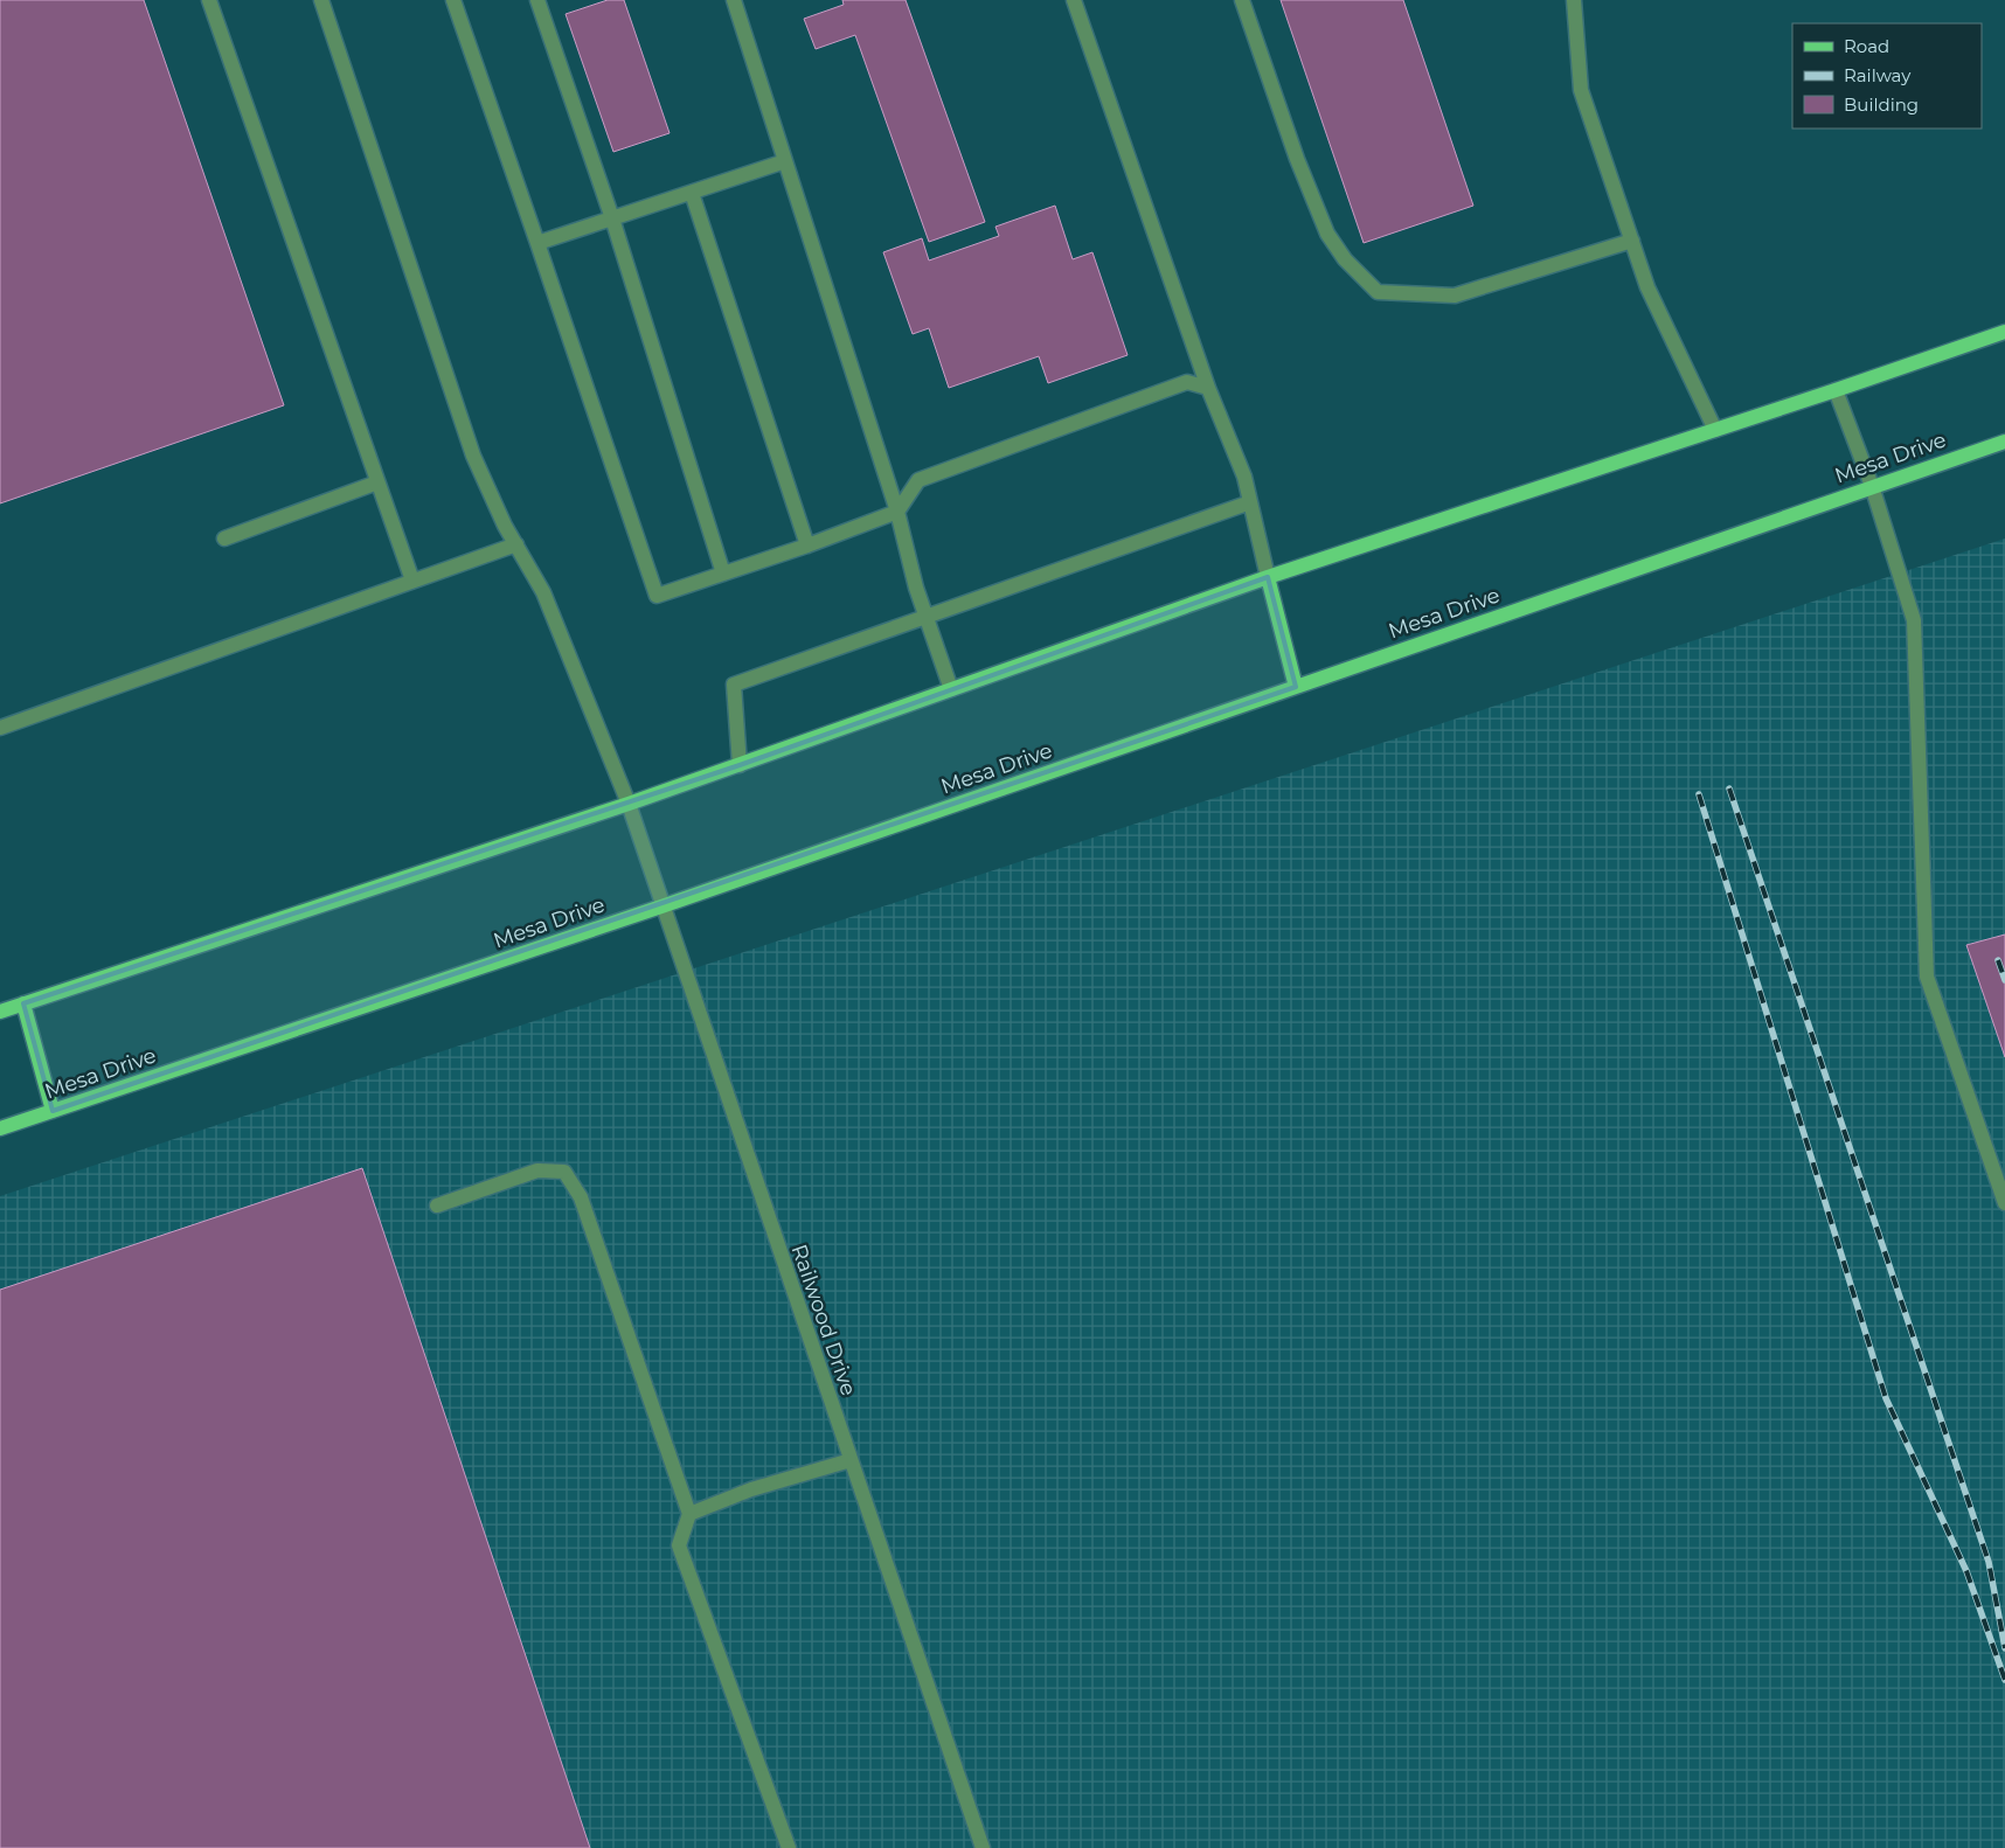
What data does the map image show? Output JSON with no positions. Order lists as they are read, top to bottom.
{
  "streets": {
    "main road": ["Mesa Drive"],
    "street": ["Railwood Drive"]
  },
  "crossings": [
    ["Mesa Drive", "Railwood Drive"]
  ],
  "legend": ["Road", "Railway", "Building"]
}
